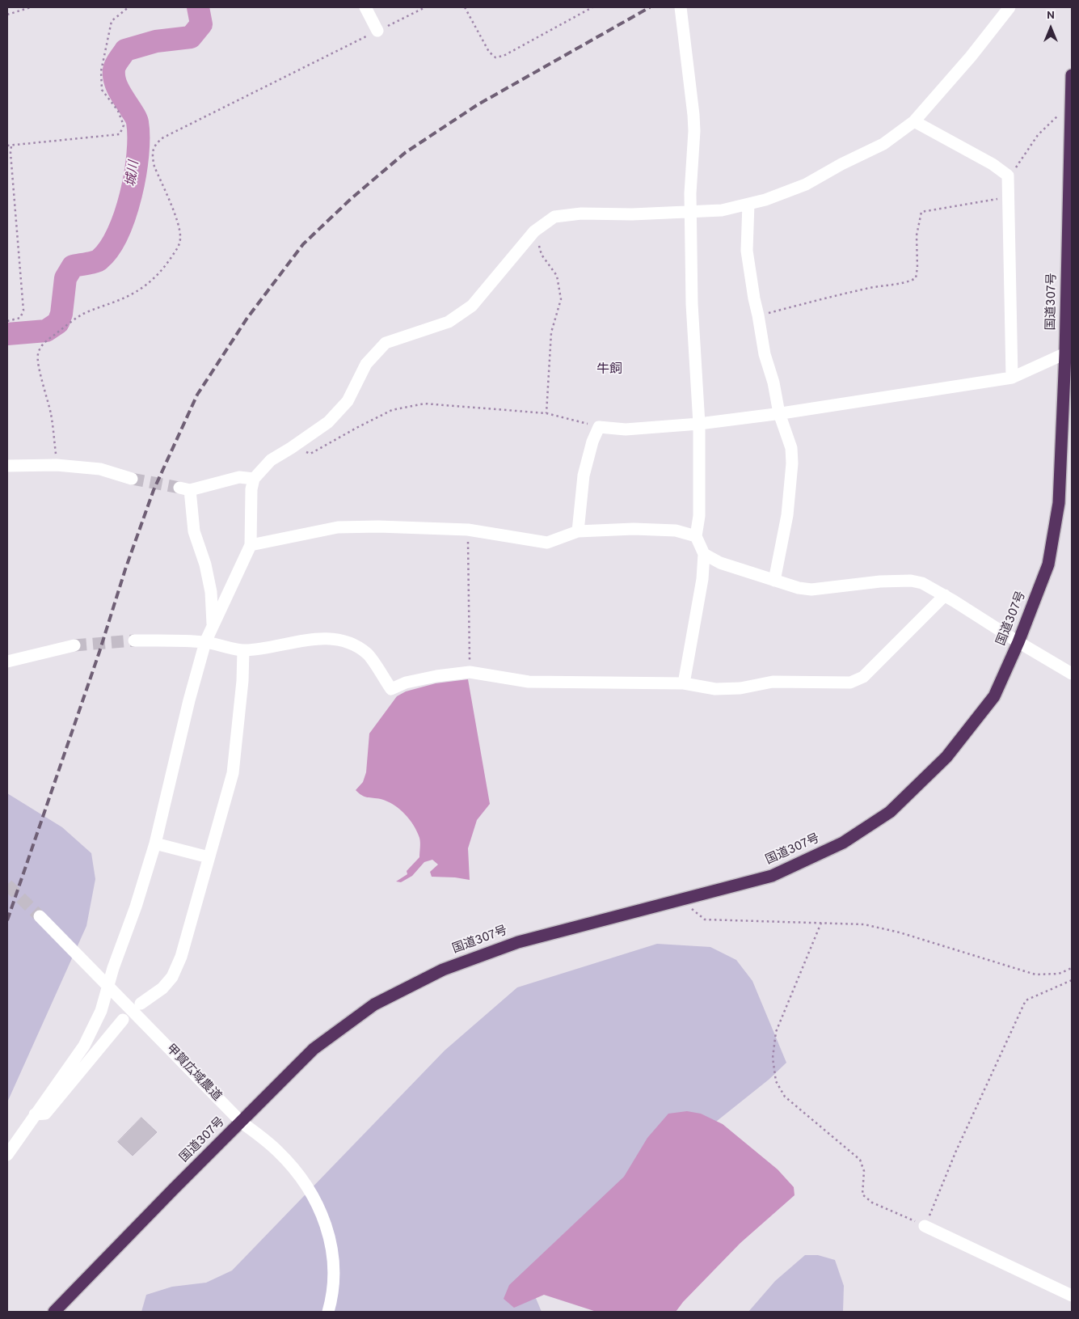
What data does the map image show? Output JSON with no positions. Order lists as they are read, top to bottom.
{
  "streets": {
    "highway": ["国道307号"],
    "street": ["甲賀広域農道"]
  },
  "crossings": [
    ["国道307号", "甲賀広域農道"]
  ],
  "districts": ["牛飼"],
  "water": ["城川"],
  "north": "top"
}
